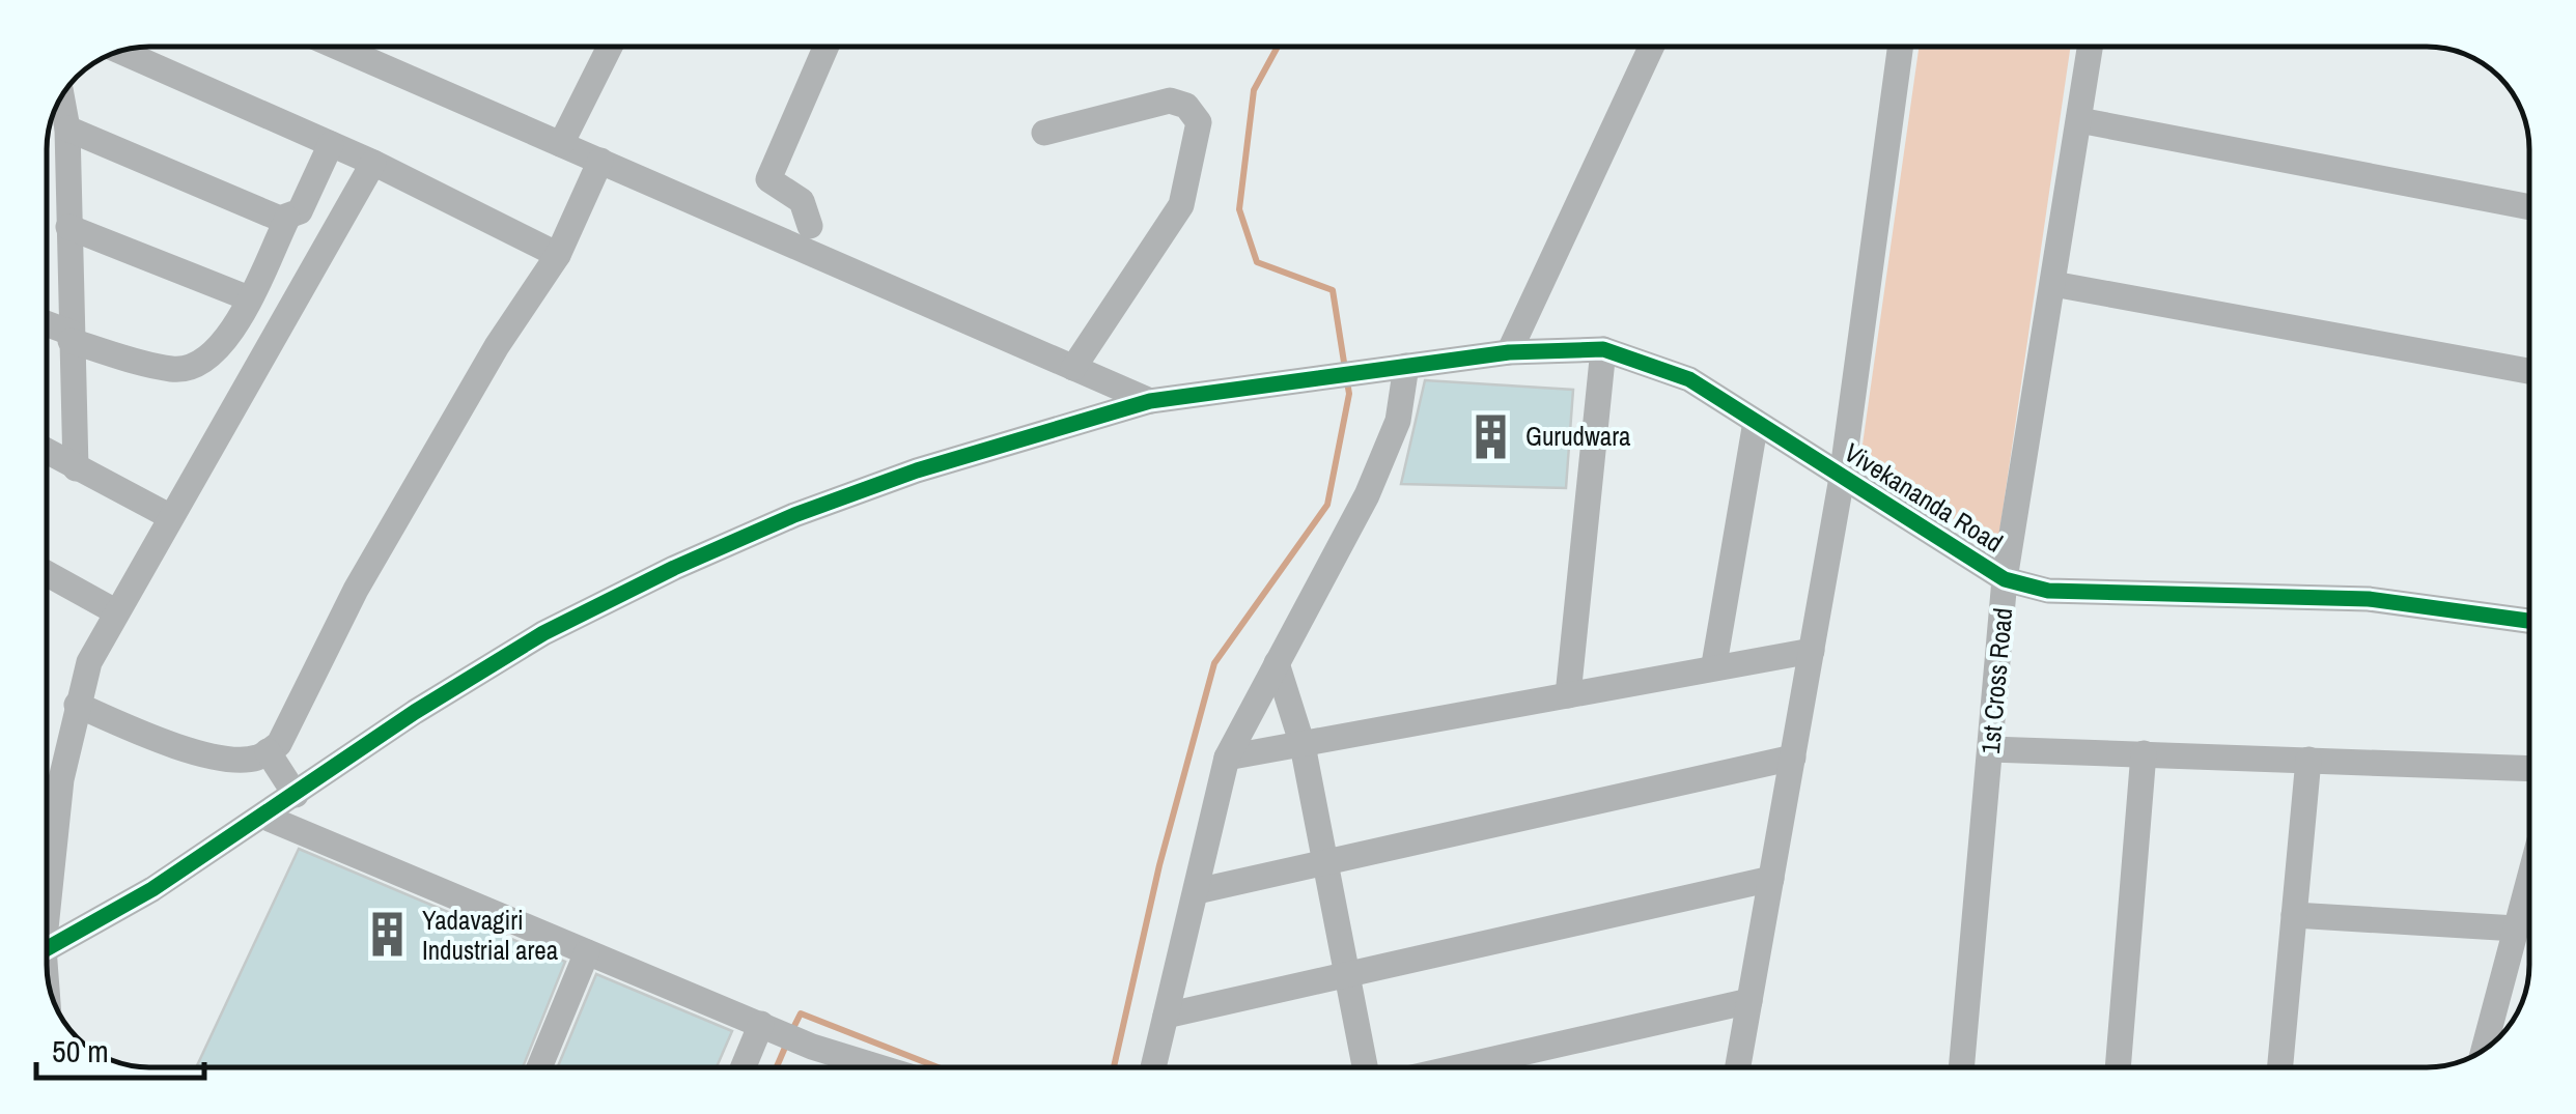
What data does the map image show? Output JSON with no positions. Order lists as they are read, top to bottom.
{
  "streets": {
    "street": ["Vivekananda Road", "1st Cross Road"]
  },
  "crossings": [
    ["Vivekananda Road", "1st Cross Road"]
  ],
  "places": {
    "building": ["Gurudwara", "Yadavagiri Industrial area"]
  },
  "scale_bar": "50 m"
}
